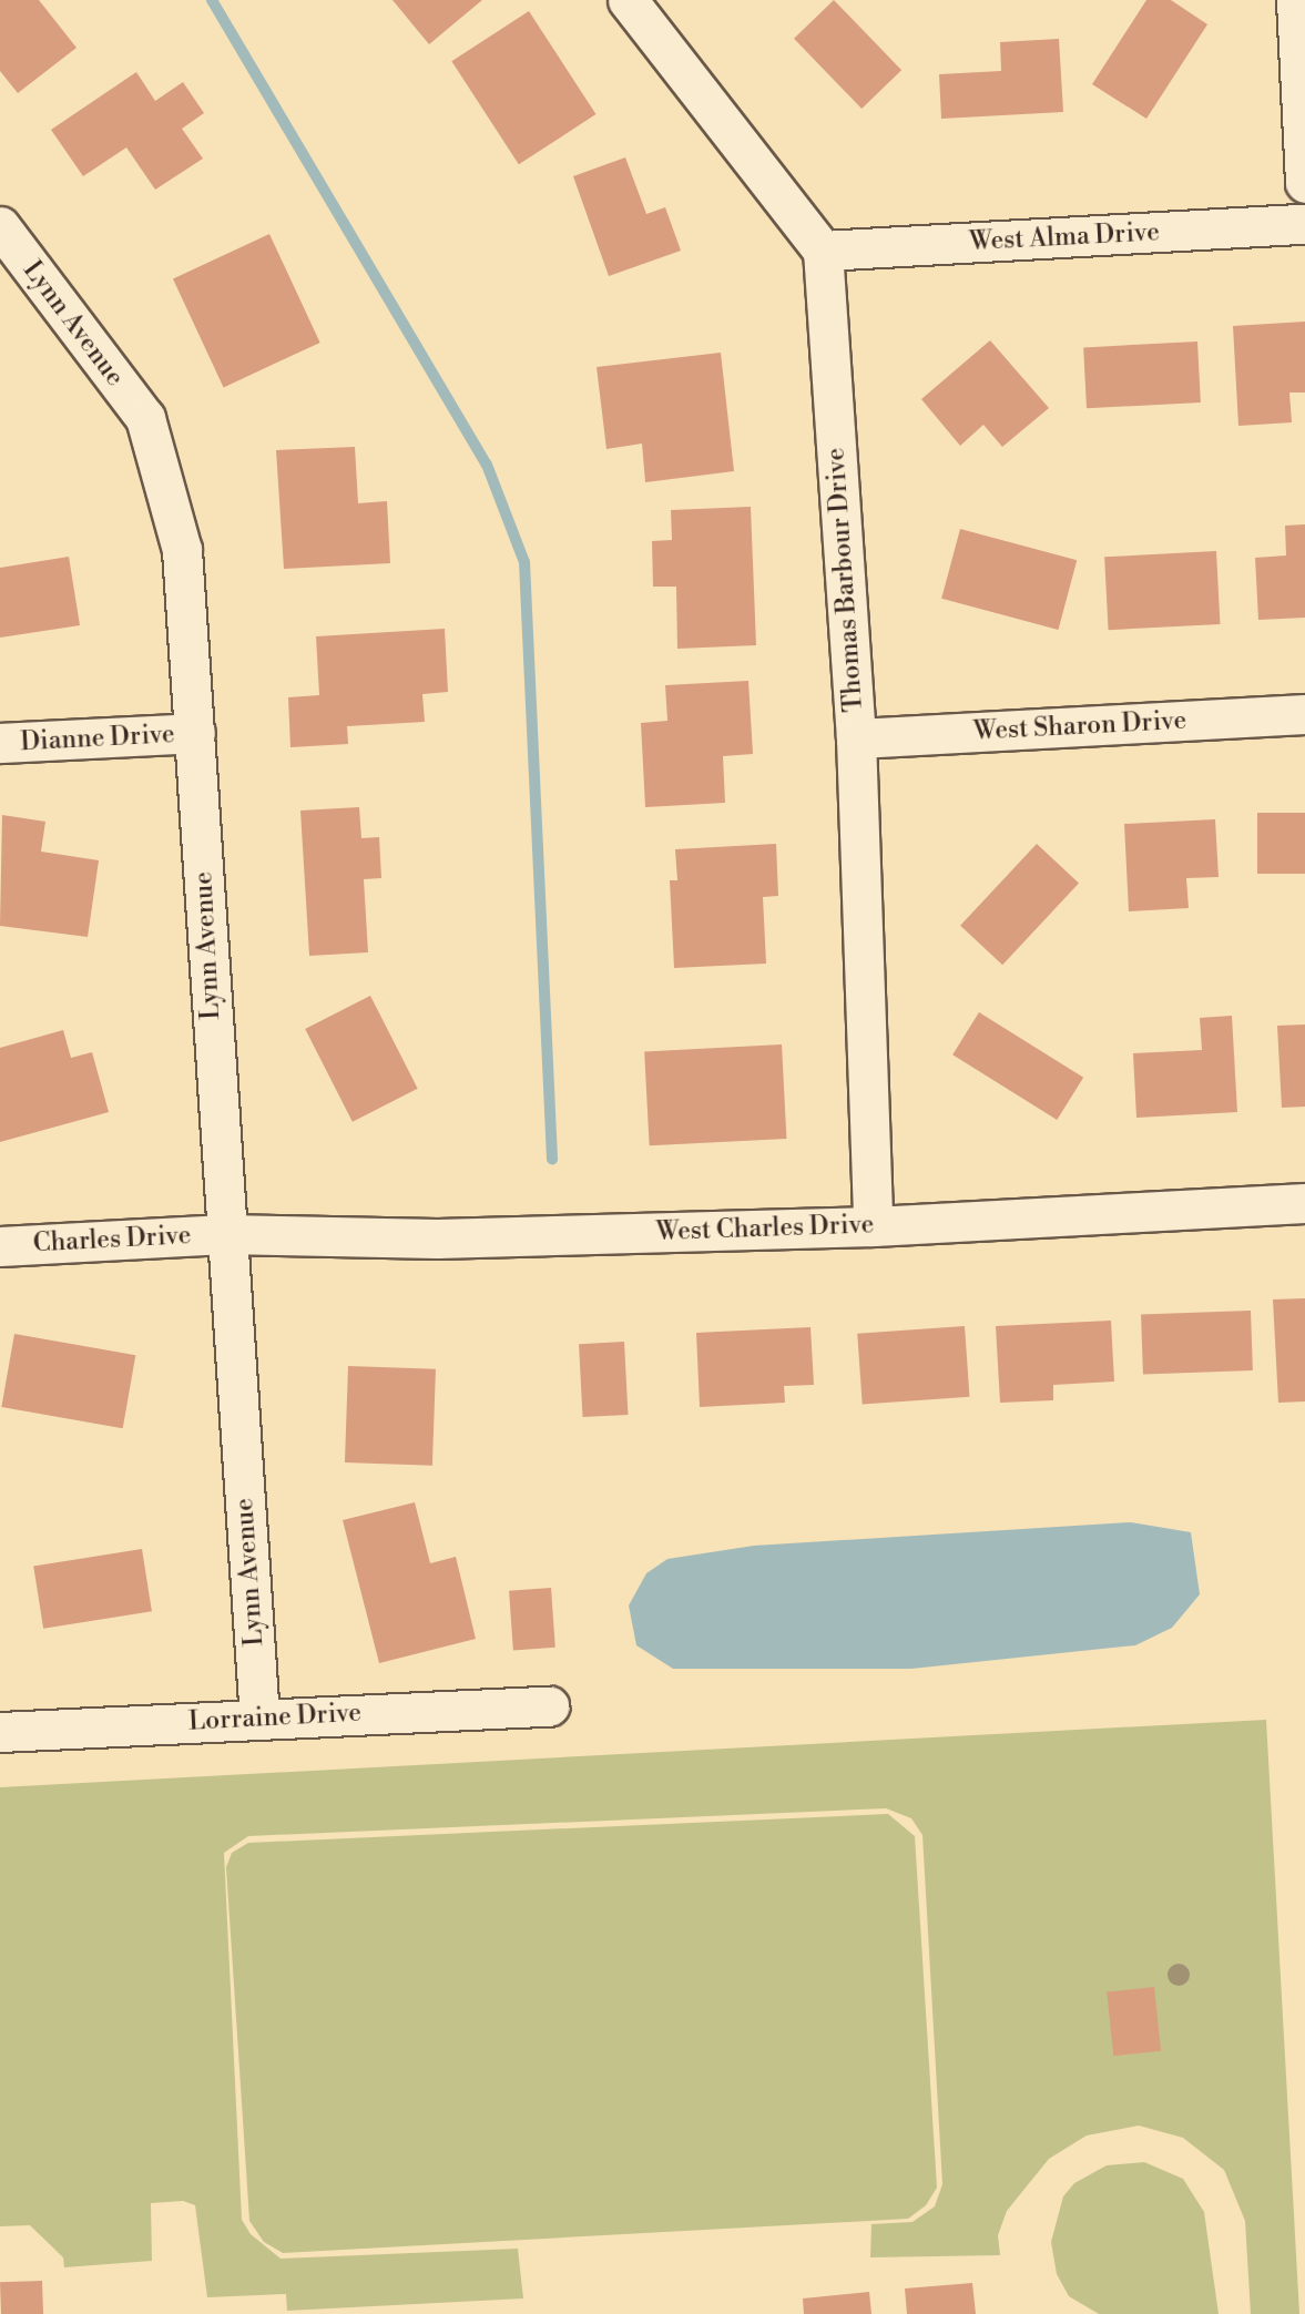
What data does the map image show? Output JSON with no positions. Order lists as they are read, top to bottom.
{
  "streets": {
    "street": [
      "West Alma Drive",
      "Lynn Avenue",
      "Thomas Barbour Drive",
      "West Sharon Drive",
      "Dianne Drive",
      "West Charles Drive",
      "Charles Drive",
      "Lorraine Drive"
    ]
  },
  "crossings": [
    ["West Alma Drive", "Thomas Barbour Drive"],
    ["Lynn Avenue", "Dianne Drive"],
    ["Lynn Avenue", "West Charles Drive"],
    ["Lynn Avenue", "Charles Drive"],
    ["Lynn Avenue", "Lorraine Drive"],
    ["Thomas Barbour Drive", "West Sharon Drive"],
    ["Thomas Barbour Drive", "West Charles Drive"],
    ["West Charles Drive", "Charles Drive"]
  ]
}
